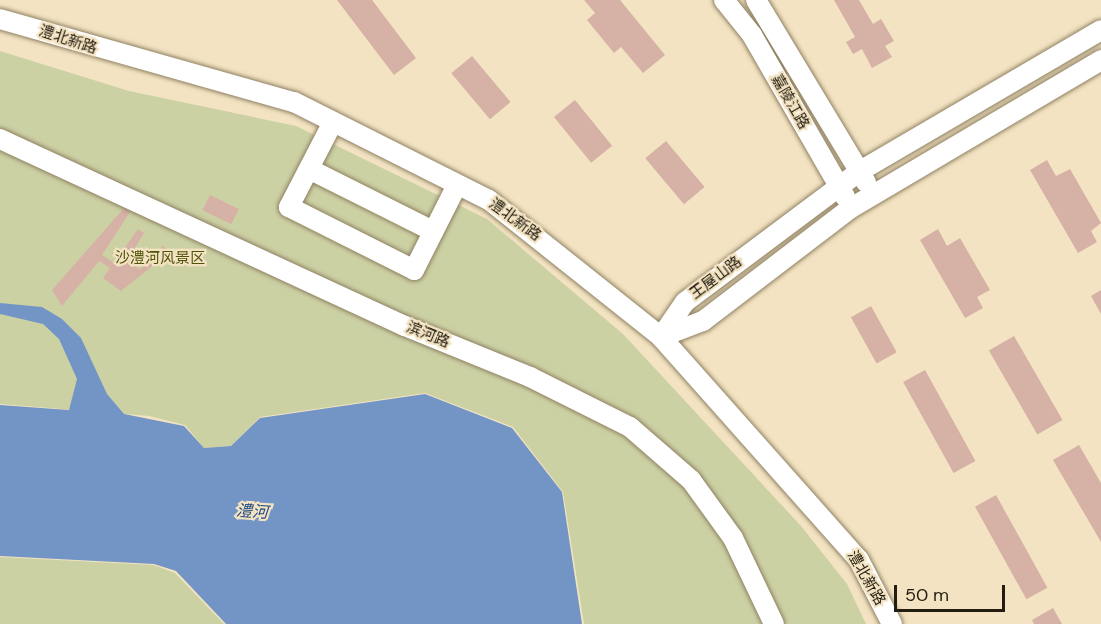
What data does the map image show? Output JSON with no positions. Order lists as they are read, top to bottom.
{
  "streets": {
    "street": [
      "澧北新路",
      "嘉陵江路",
      "王屋山路",
      "滨河路"
    ]
  },
  "crossings": [
    ["澧北新路", "王屋山路"],
    ["嘉陵江路", "王屋山路"]
  ],
  "water": ["澧河"],
  "parks": ["沙澧河风景区"],
  "scale_bar": "50 m"
}
